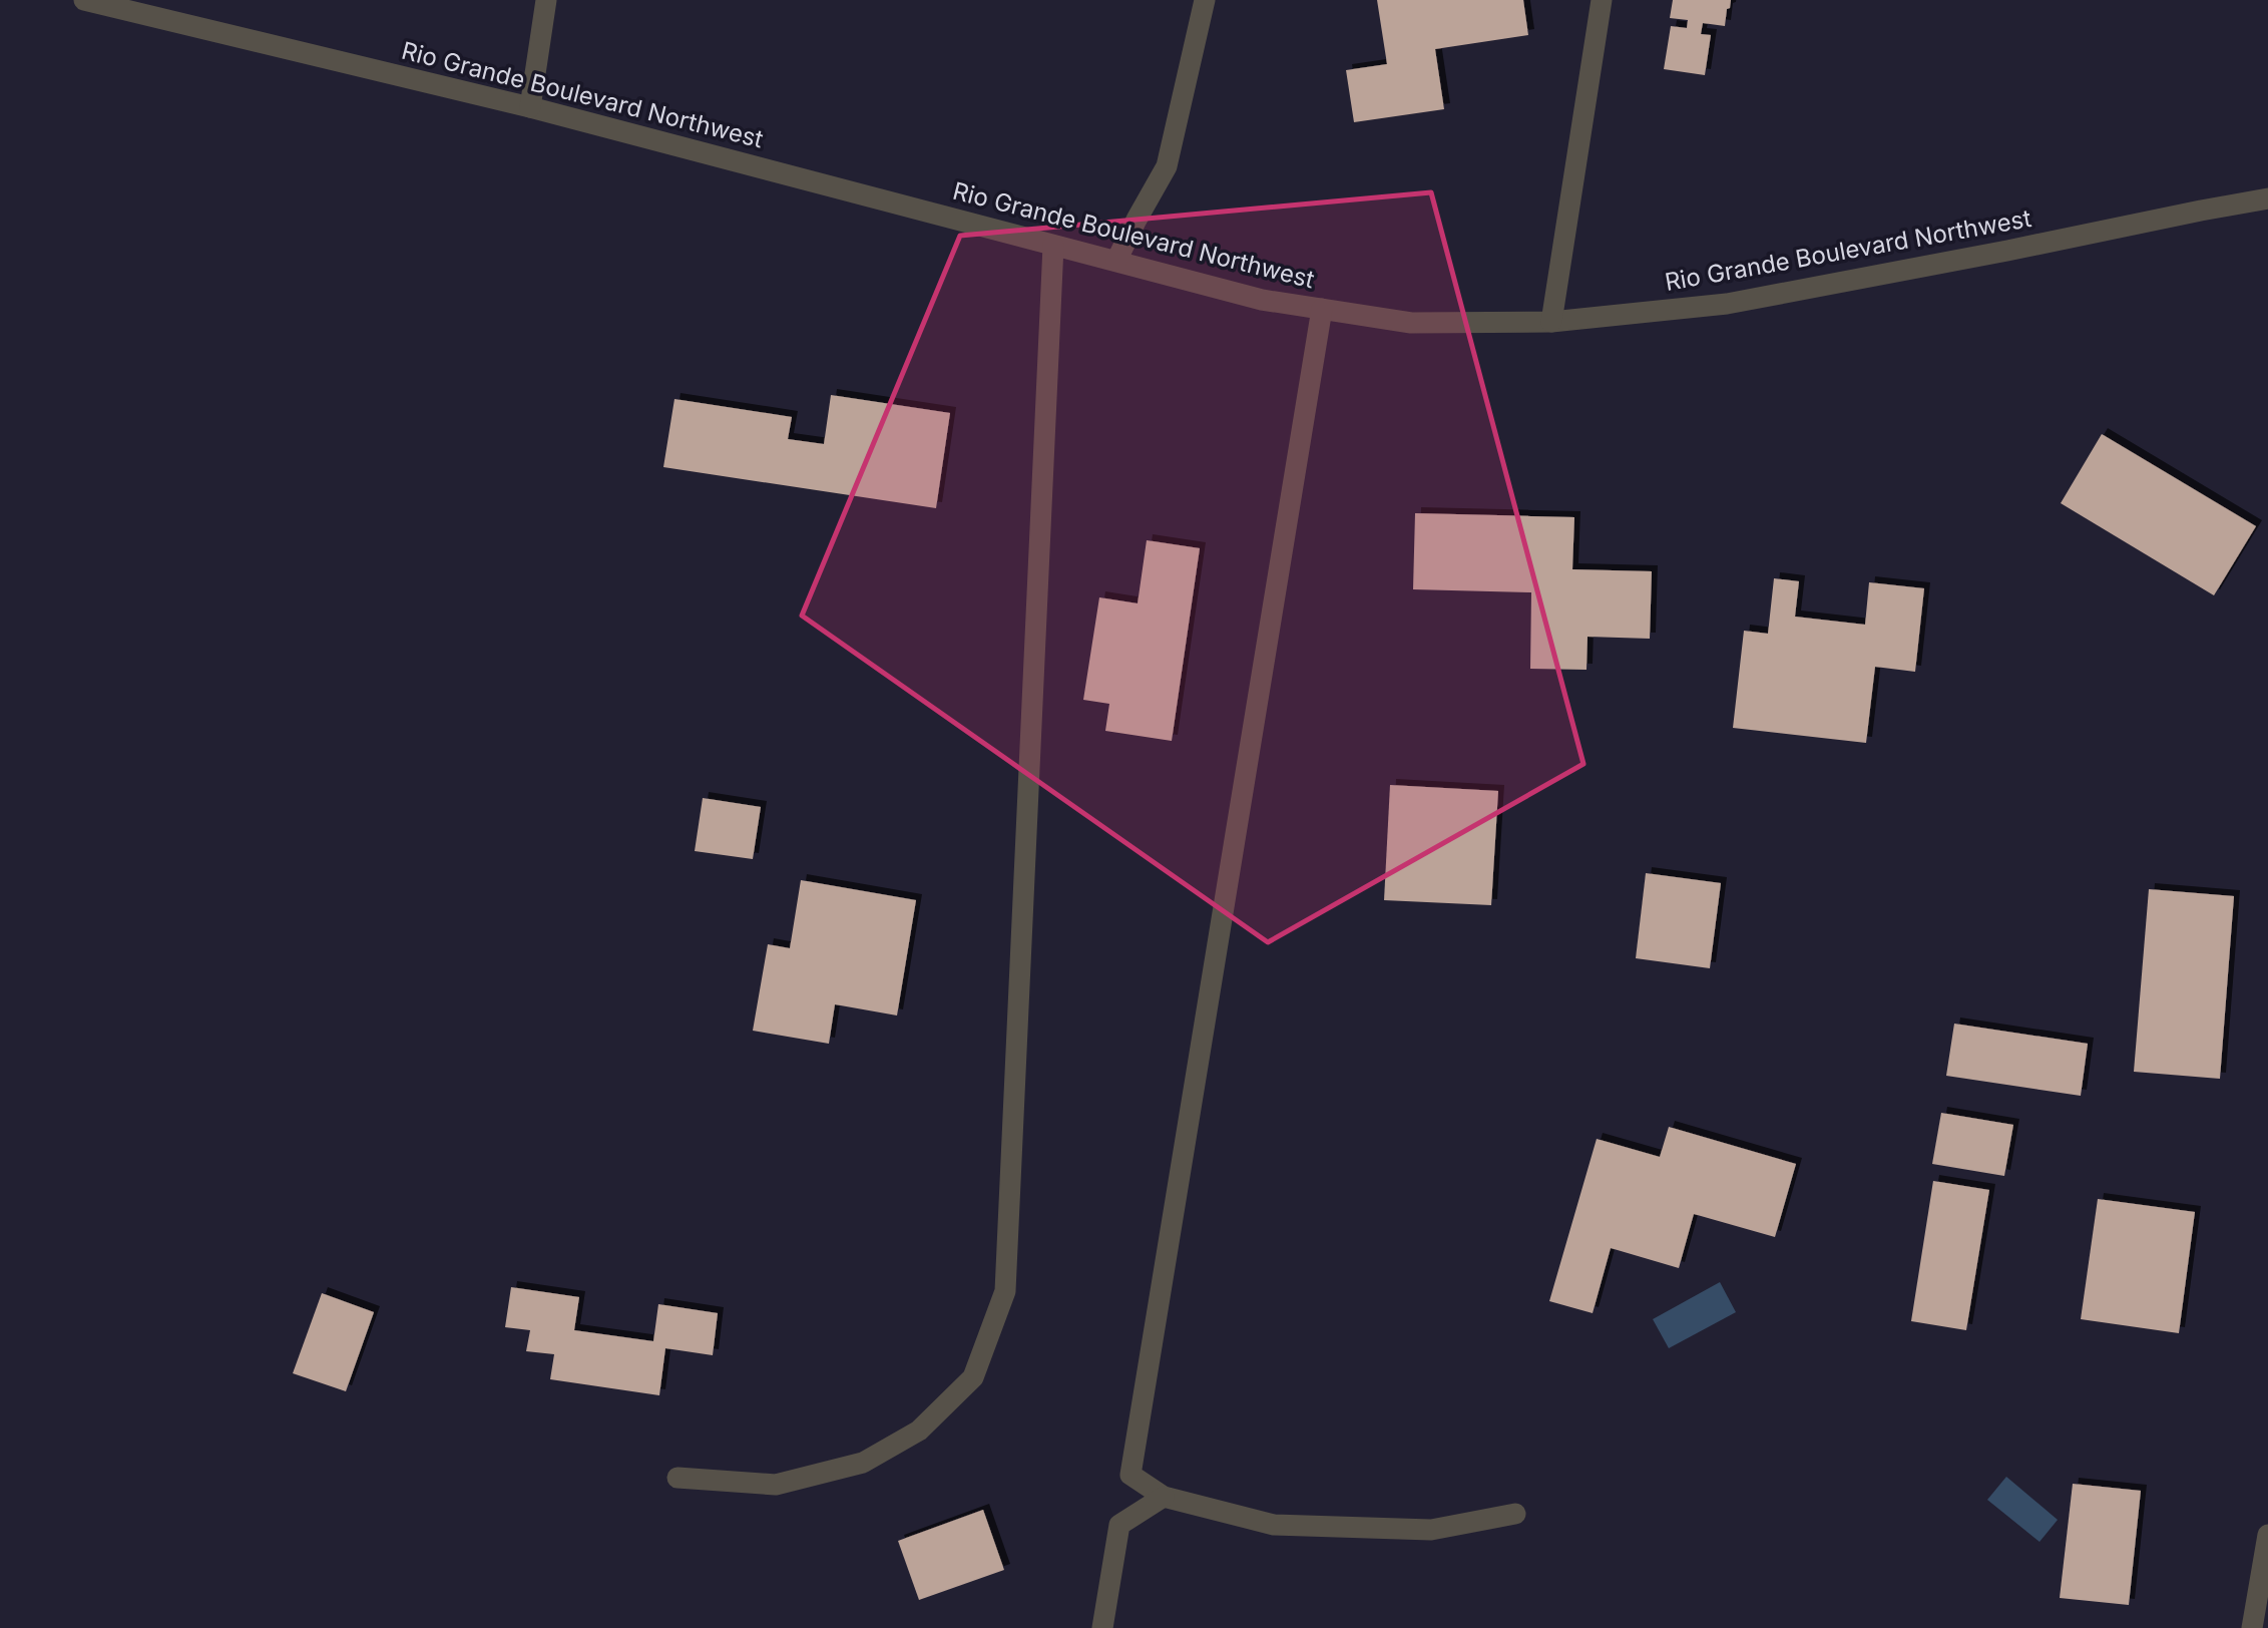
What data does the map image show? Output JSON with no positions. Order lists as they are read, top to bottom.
{
  "streets": {
    "street": ["Rio Grande Boulevard Northwest"]
  }
}
